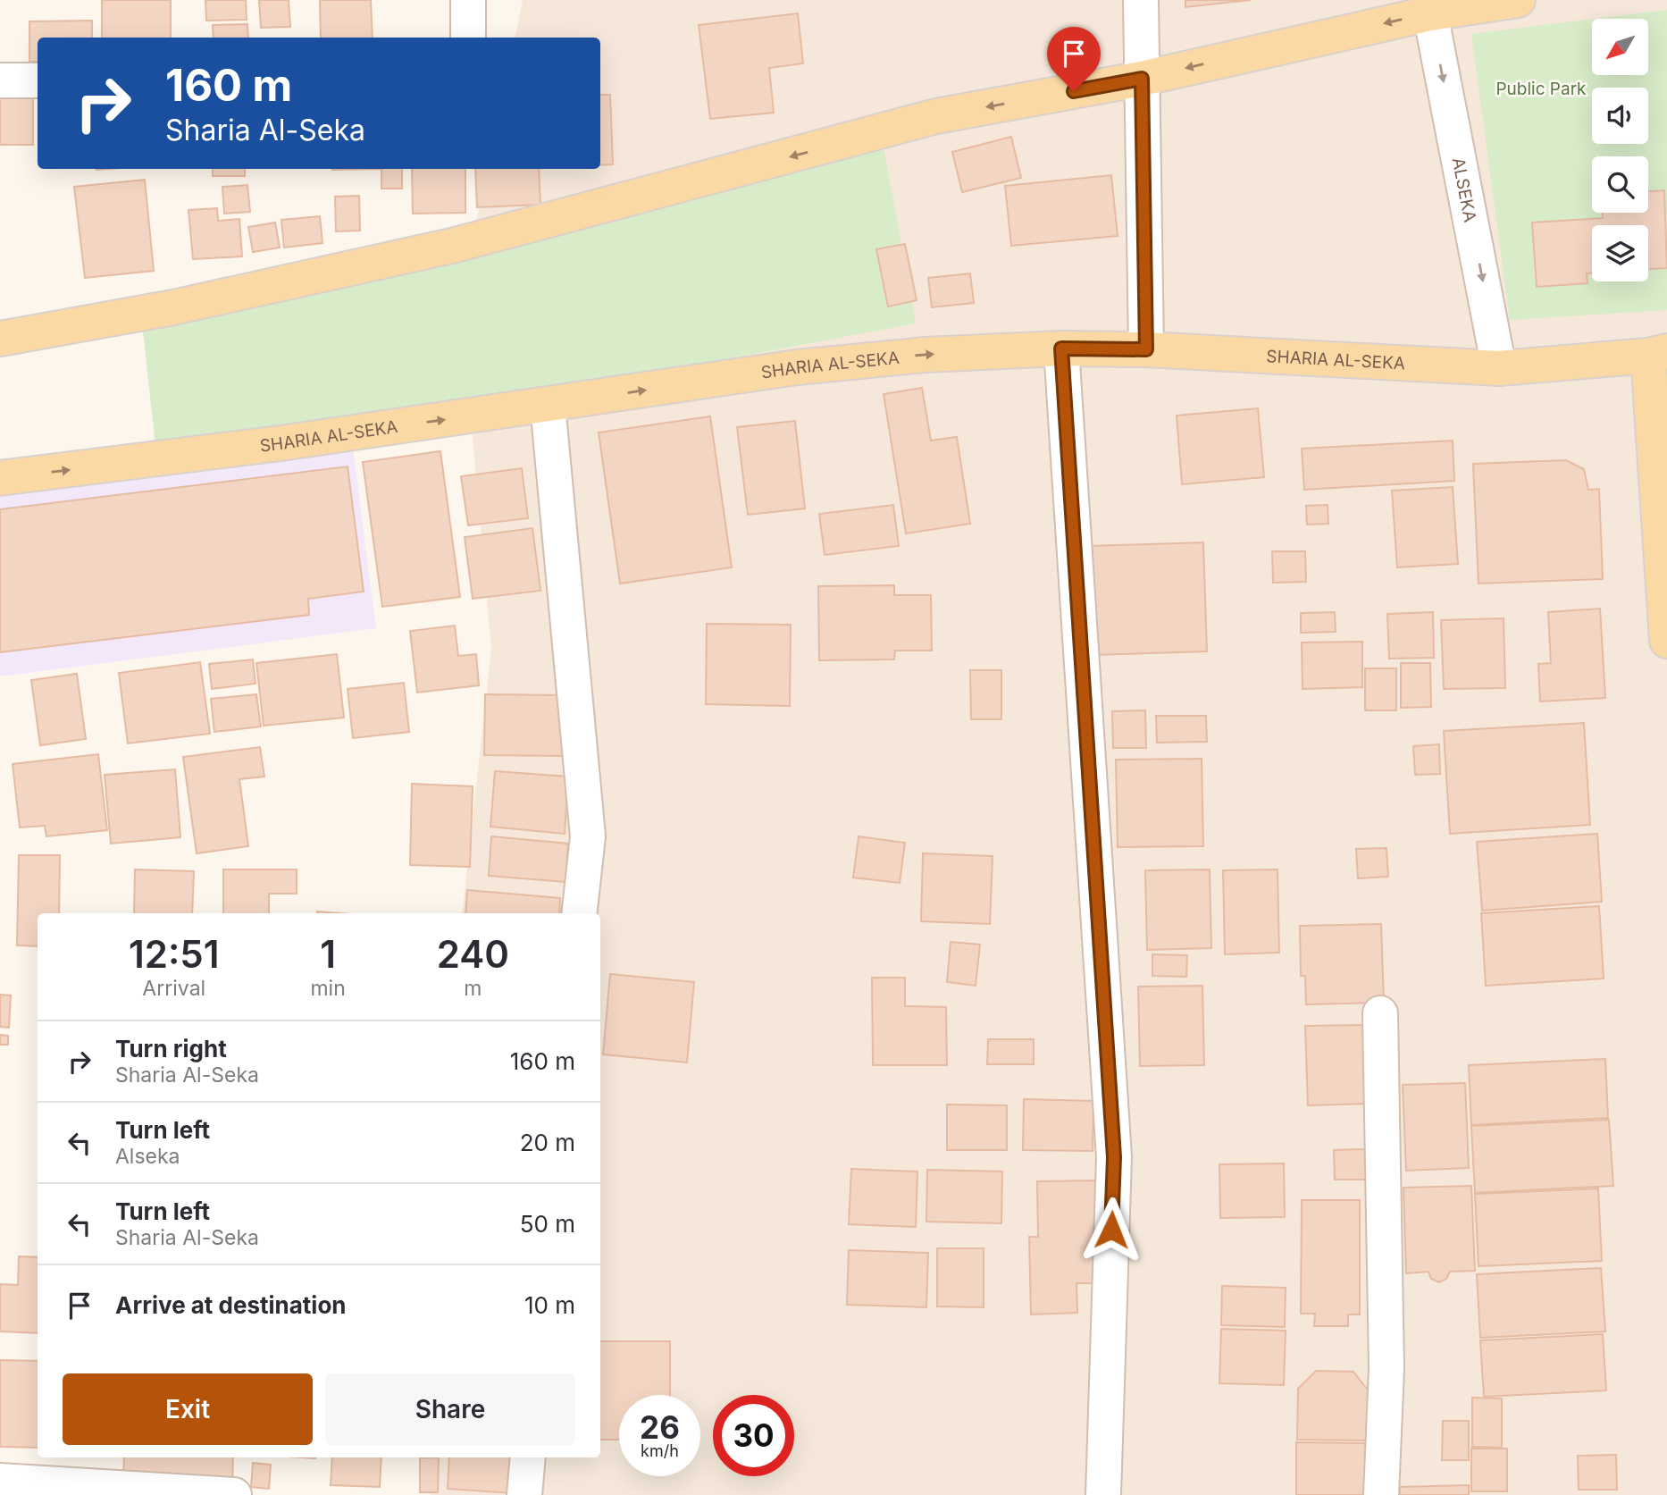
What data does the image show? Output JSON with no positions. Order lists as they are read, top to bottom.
{
  "streets": {
    "main road": ["SHARIA AL-SEKA"],
    "street": ["ALSEKA"]
  },
  "crossings": [
    ["ALSEKA", "SHARIA AL-SEKA"]
  ],
  "one_way": ["ALSEKA"],
  "parks": ["Public Park"],
  "north": "bottom left",
  "page": {
    "turn": ["160 m", "Sharia Al-Seka"],
    "eta": [
      "12:51",
      "Arrival",
      "1",
      "min",
      "240",
      "m"
    ],
    "list": [
      {
        "name": "Turn right",
        "note": "Sharia Al-Seka",
        "value": "160 m"
      },
      {
        "name": "Turn left",
        "note": "Alseka",
        "value": "20 m"
      },
      {
        "name": "Turn left",
        "note": "Sharia Al-Seka",
        "value": "50 m"
      },
      {
        "name": "Arrive at destination",
        "value": "10 m"
      }
    ],
    "buttons": ["Exit", "Share"],
    "speed": "26 km/h",
    "limit": "30"
  }
}
